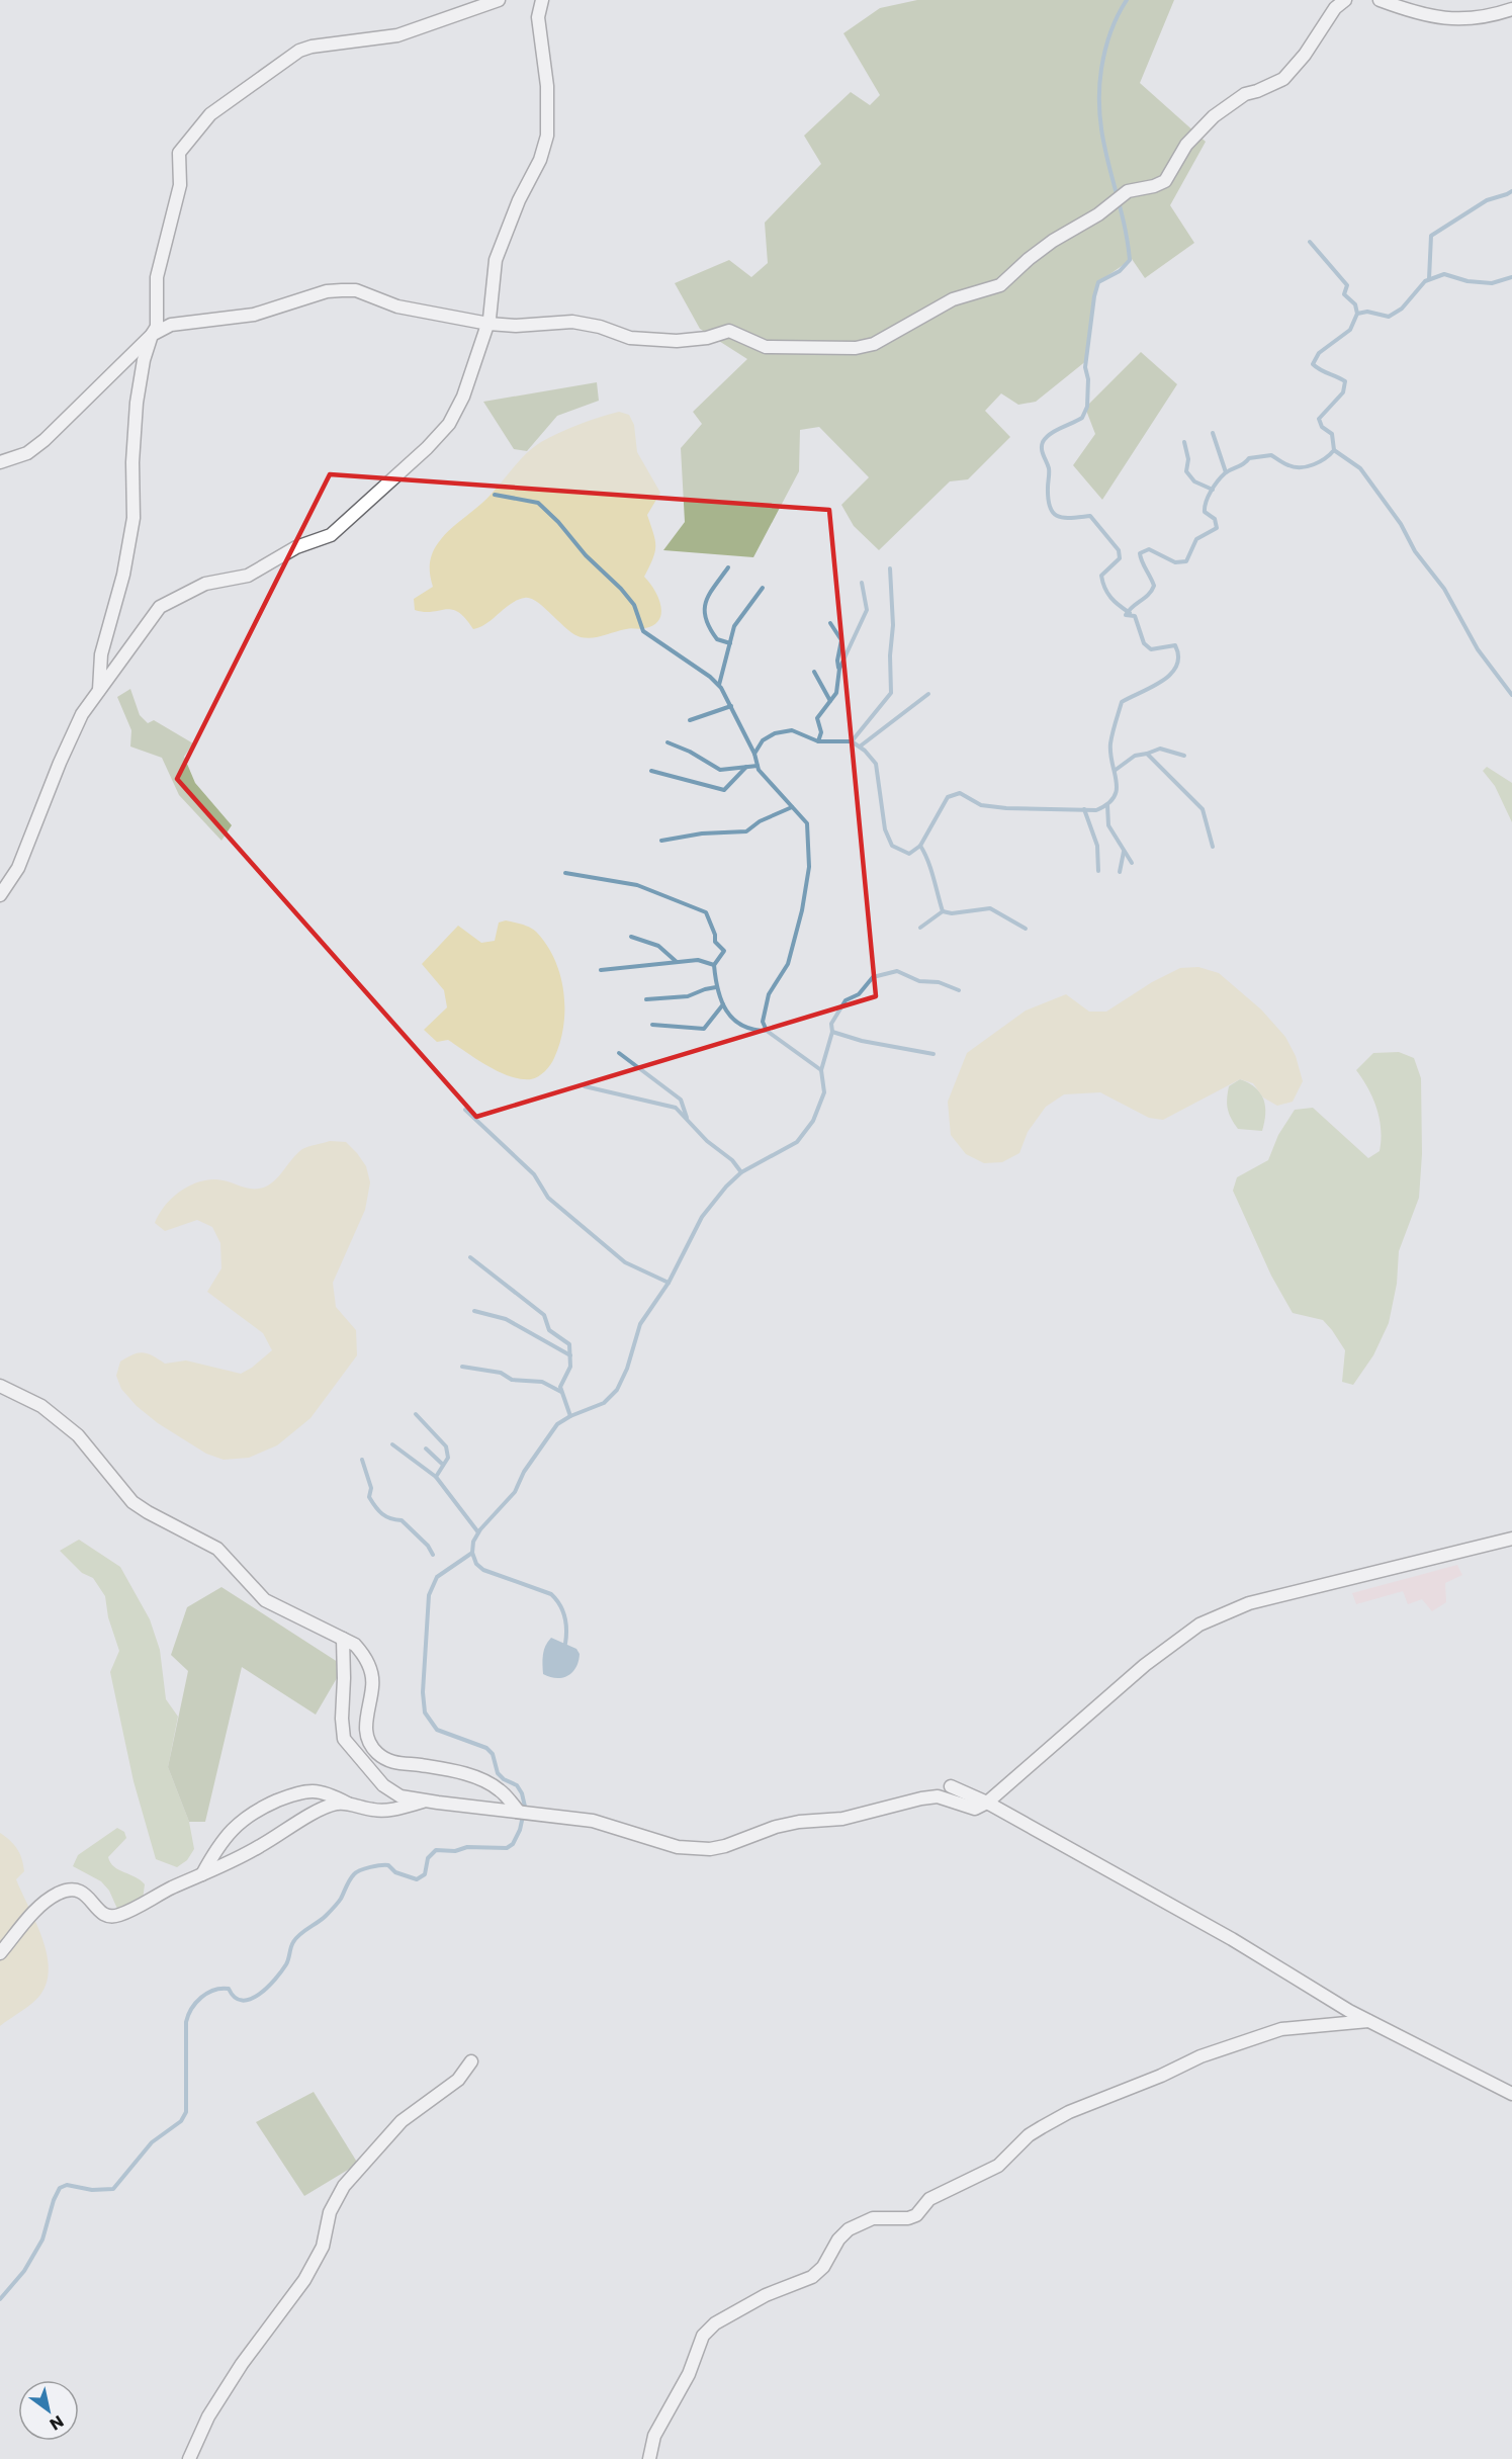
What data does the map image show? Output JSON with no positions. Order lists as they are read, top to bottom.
{
  "north": "bottom right"
}
